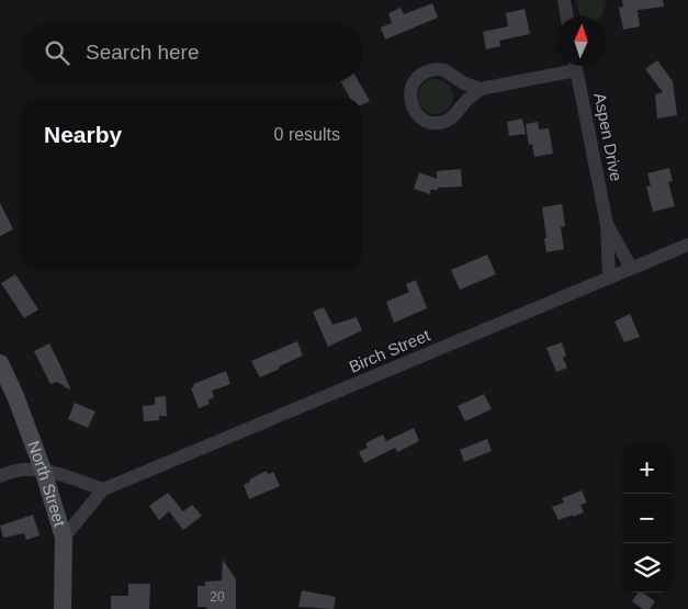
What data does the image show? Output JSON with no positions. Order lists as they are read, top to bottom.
{
  "streets": {
    "main road": ["North Street"],
    "street": ["Aspen Drive", "Birch Street"]
  },
  "crossings": [
    ["Aspen Drive", "Birch Street"],
    ["Birch Street", "North Street"]
  ],
  "house_numbers": ["20"],
  "north": "top",
  "page": {
    "search": "Search here",
    "heading": ["Nearby", "0 results"],
    "map_buttons": ["+", "−"]
  }
}
